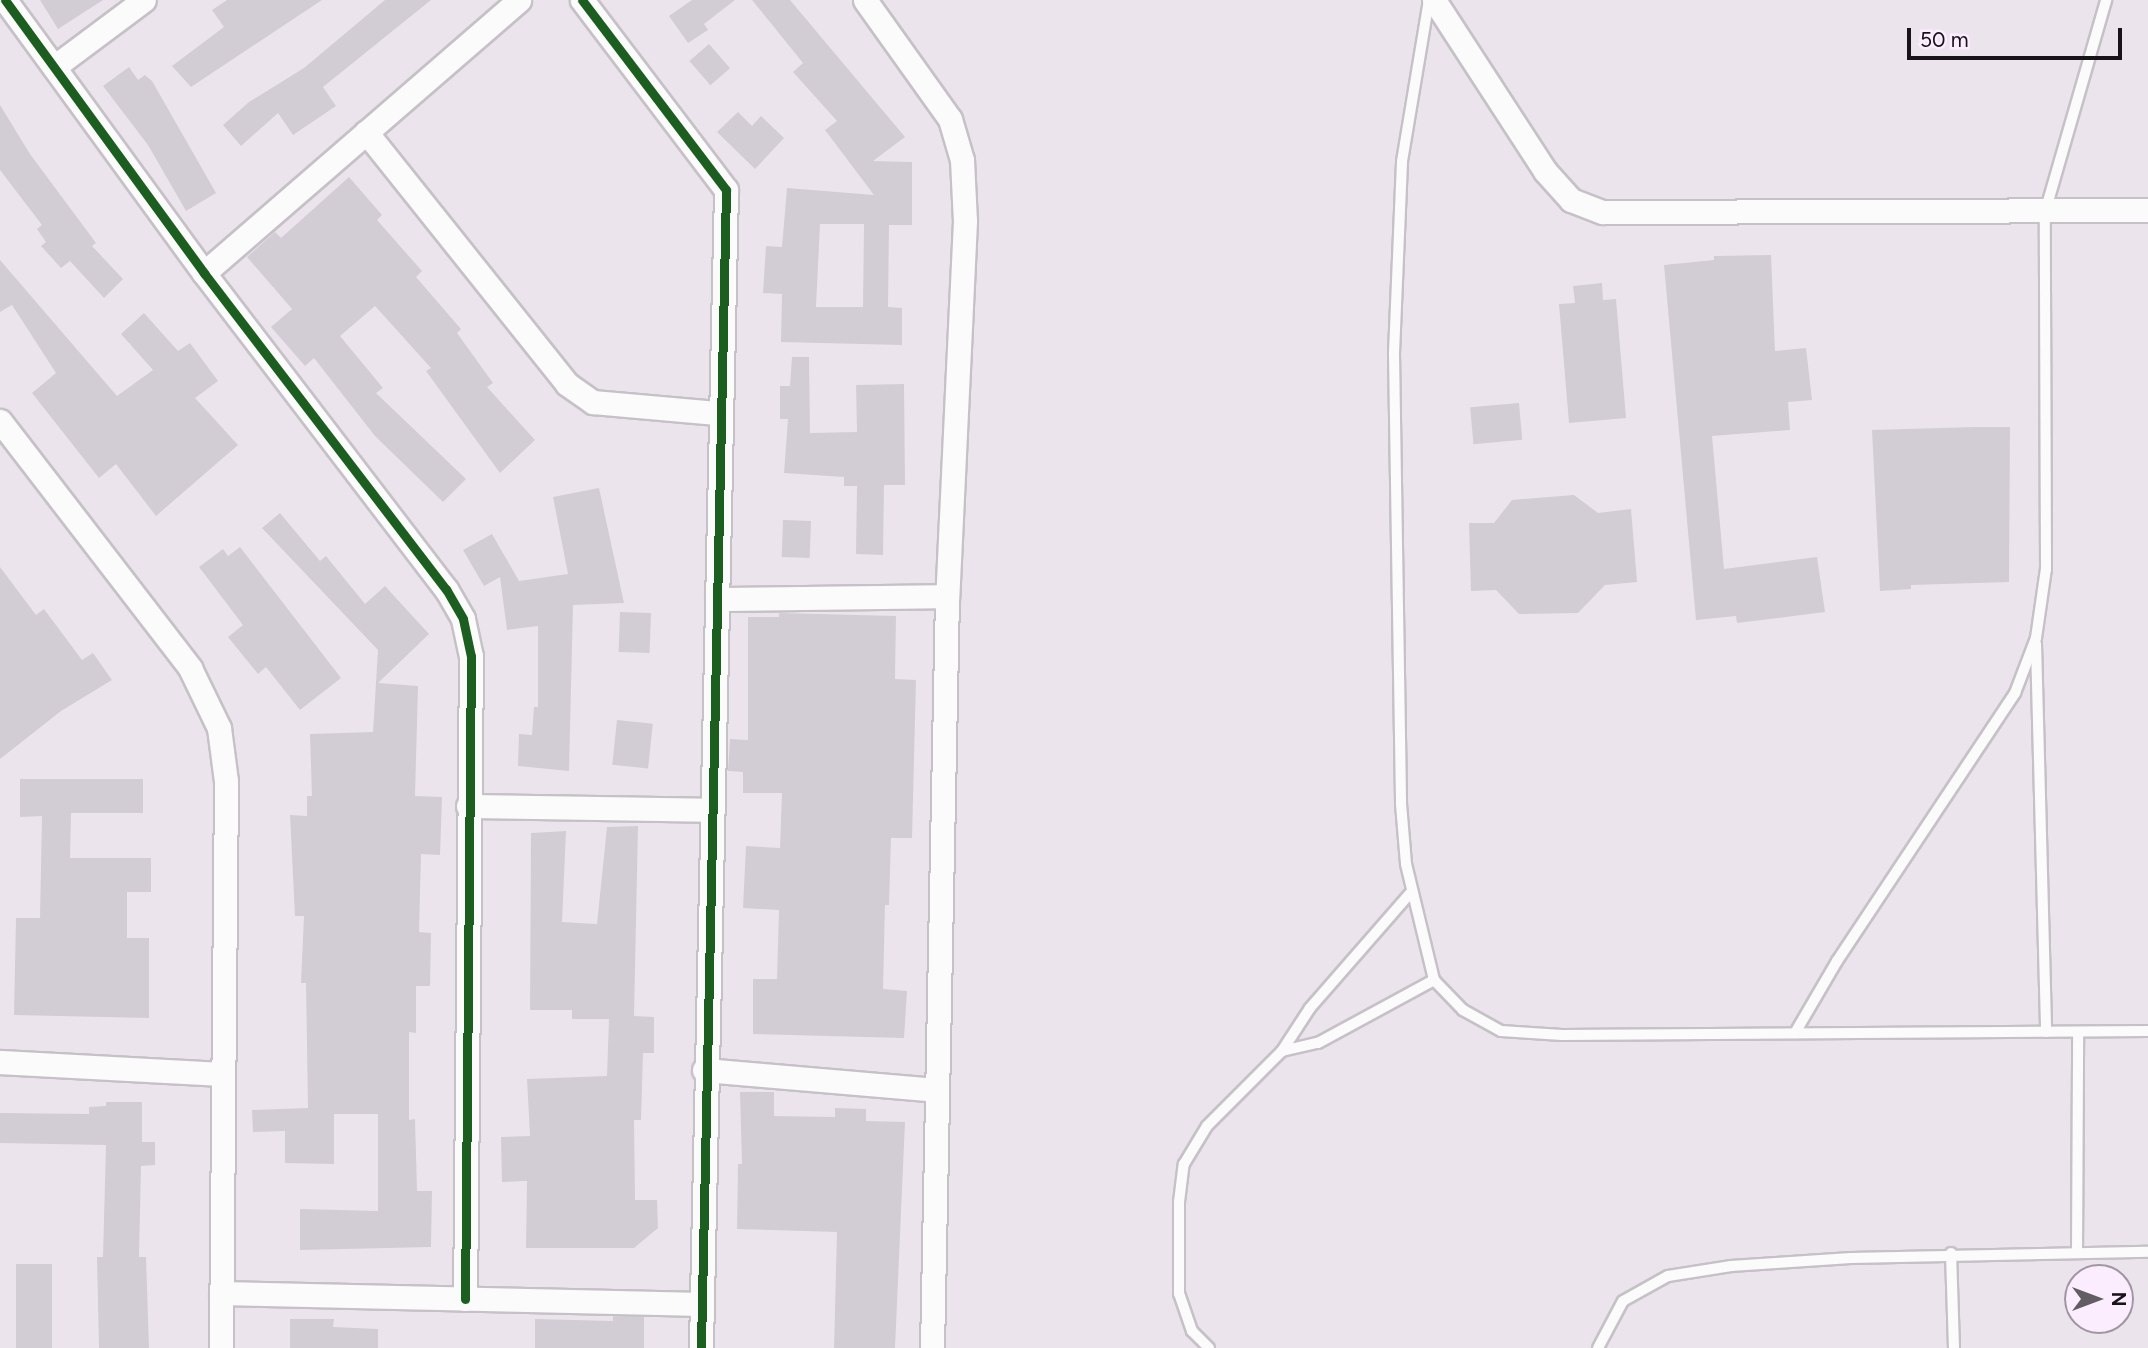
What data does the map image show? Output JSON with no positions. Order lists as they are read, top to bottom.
{
  "scale_bar": "50 m",
  "north": "right"
}
